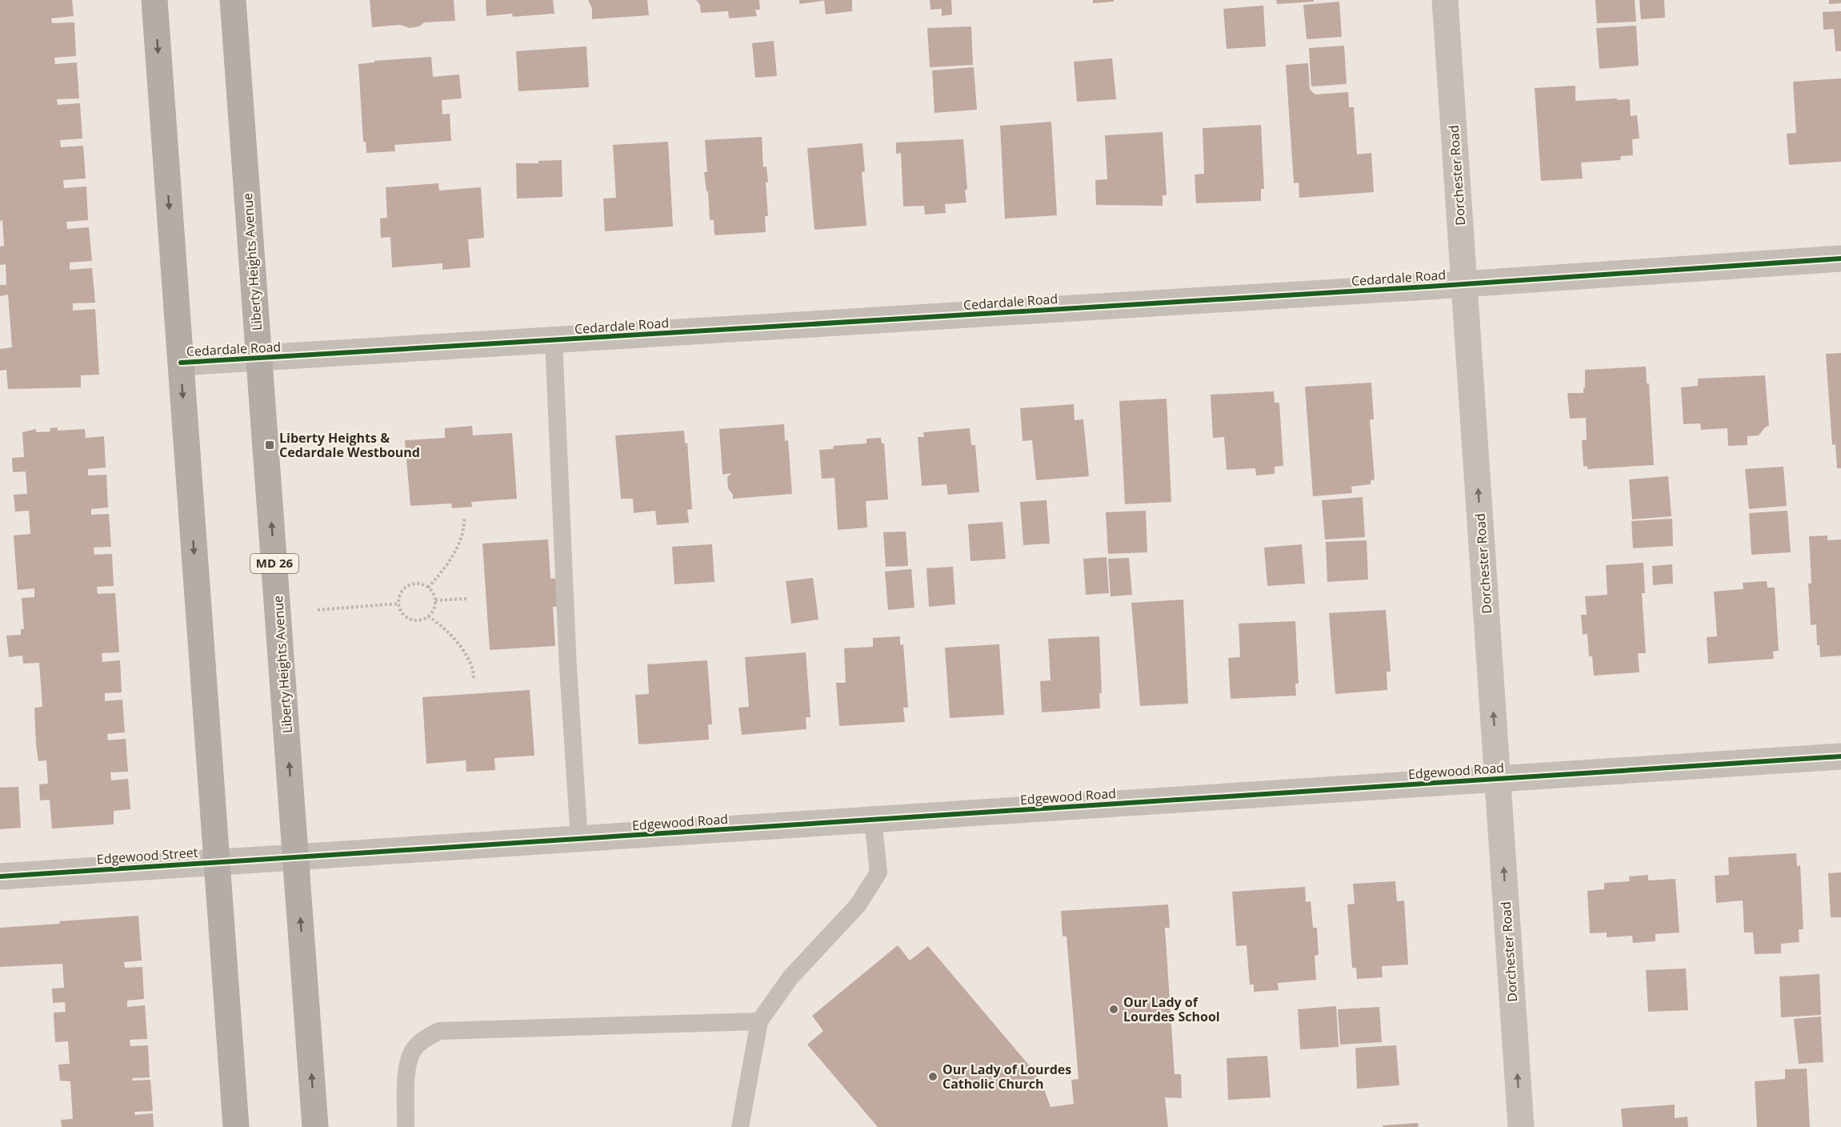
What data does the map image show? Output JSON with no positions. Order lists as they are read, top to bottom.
{
  "streets": {
    "main road": ["Liberty Heights Avenue", "MD 26"],
    "street": [
      "Dorchester Road",
      "Cedardale Road",
      "Edgewood Road",
      "Edgewood Street"
    ]
  },
  "crossings": [
    ["Dorchester Road", "Cedardale Road"],
    ["Dorchester Road", "Edgewood Road"],
    ["Liberty Heights Avenue", "Cedardale Road"],
    ["Liberty Heights Avenue", "Edgewood Road"],
    ["Liberty Heights Avenue", "Edgewood Street"],
    ["Edgewood Road", "Edgewood Street"]
  ],
  "one_way": ["Dorchester Road"],
  "places": {
    "transit": ["Liberty Heights & Cedardale Westbound"],
    "other": ["Our Lady of Lourdes School", "Our Lady of Lourdes Catholic Church"]
  }
}
